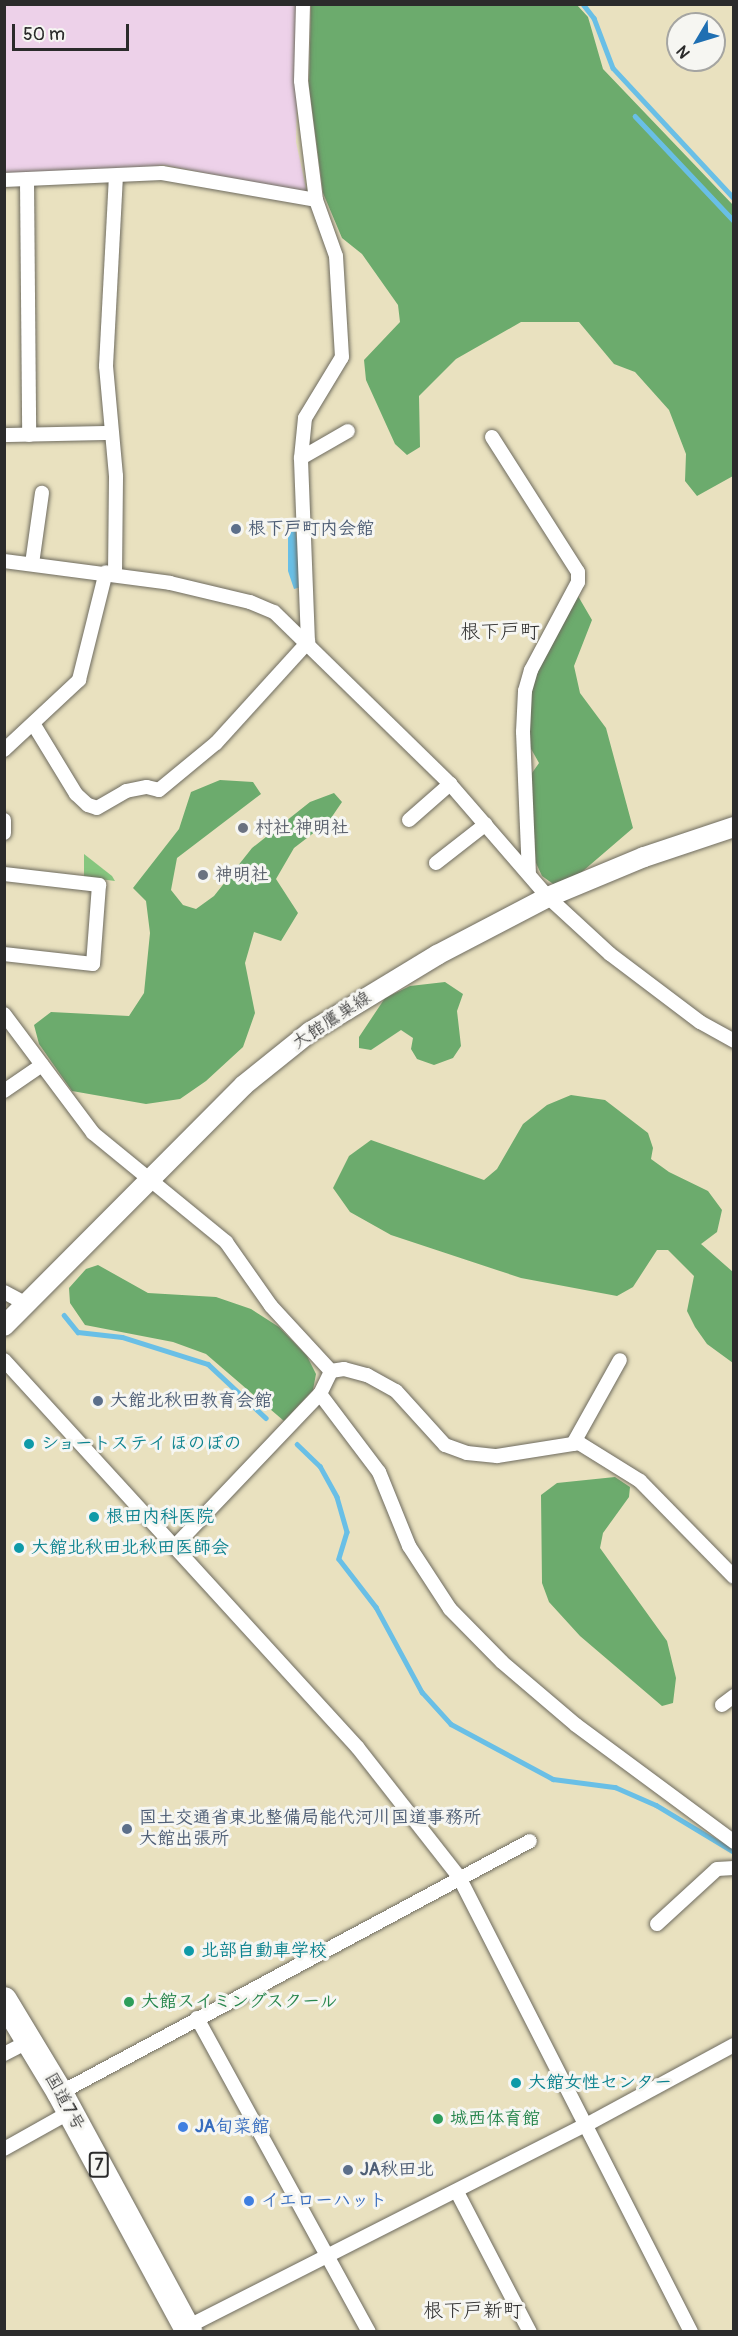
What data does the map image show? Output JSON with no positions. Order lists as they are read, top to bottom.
{
  "streets": {
    "highway": ["国道7号", "7"],
    "main road": ["大館鷹巣線"]
  },
  "districts": ["根下戸町", "根下戸新町"],
  "places": [
    "根下戸町内会館",
    "村社 神明社",
    "神明社",
    "大館北秋田教育会館",
    "ショートステイ ほのぼの",
    "根田内科医院",
    "大館北秋田北秋田医師会",
    "国土交通省東北整備局能代河川国道事務所 大館出張所",
    "北部自動車学校",
    "大館スイミングスクール",
    "大館女性センター",
    "城西体育館",
    "JA旬菜館",
    "JA秋田北",
    "イエローハット"
  ],
  "scale_bar": "50 m",
  "north": "bottom left"
}
